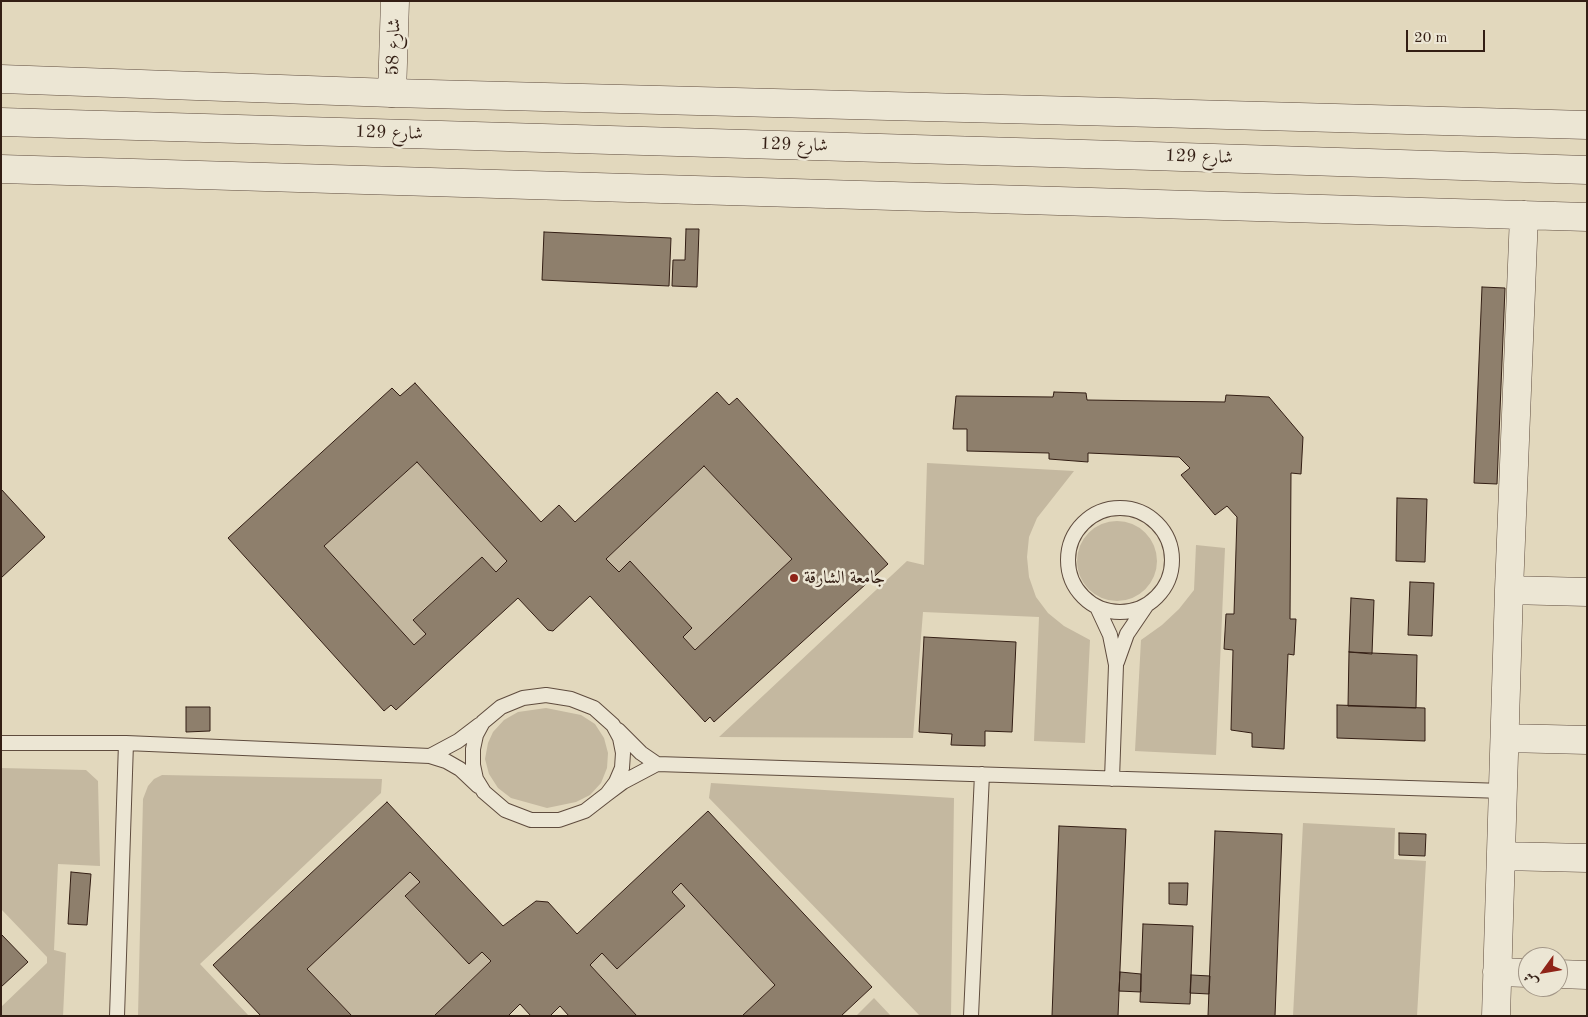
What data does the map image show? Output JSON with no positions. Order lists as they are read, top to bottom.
{
  "streets": {
    "street": ["شارع 58", "شارع 129"]
  },
  "places": ["جامعة الشارقة"],
  "scale_bar": "20 m",
  "north": "bottom left"
}
